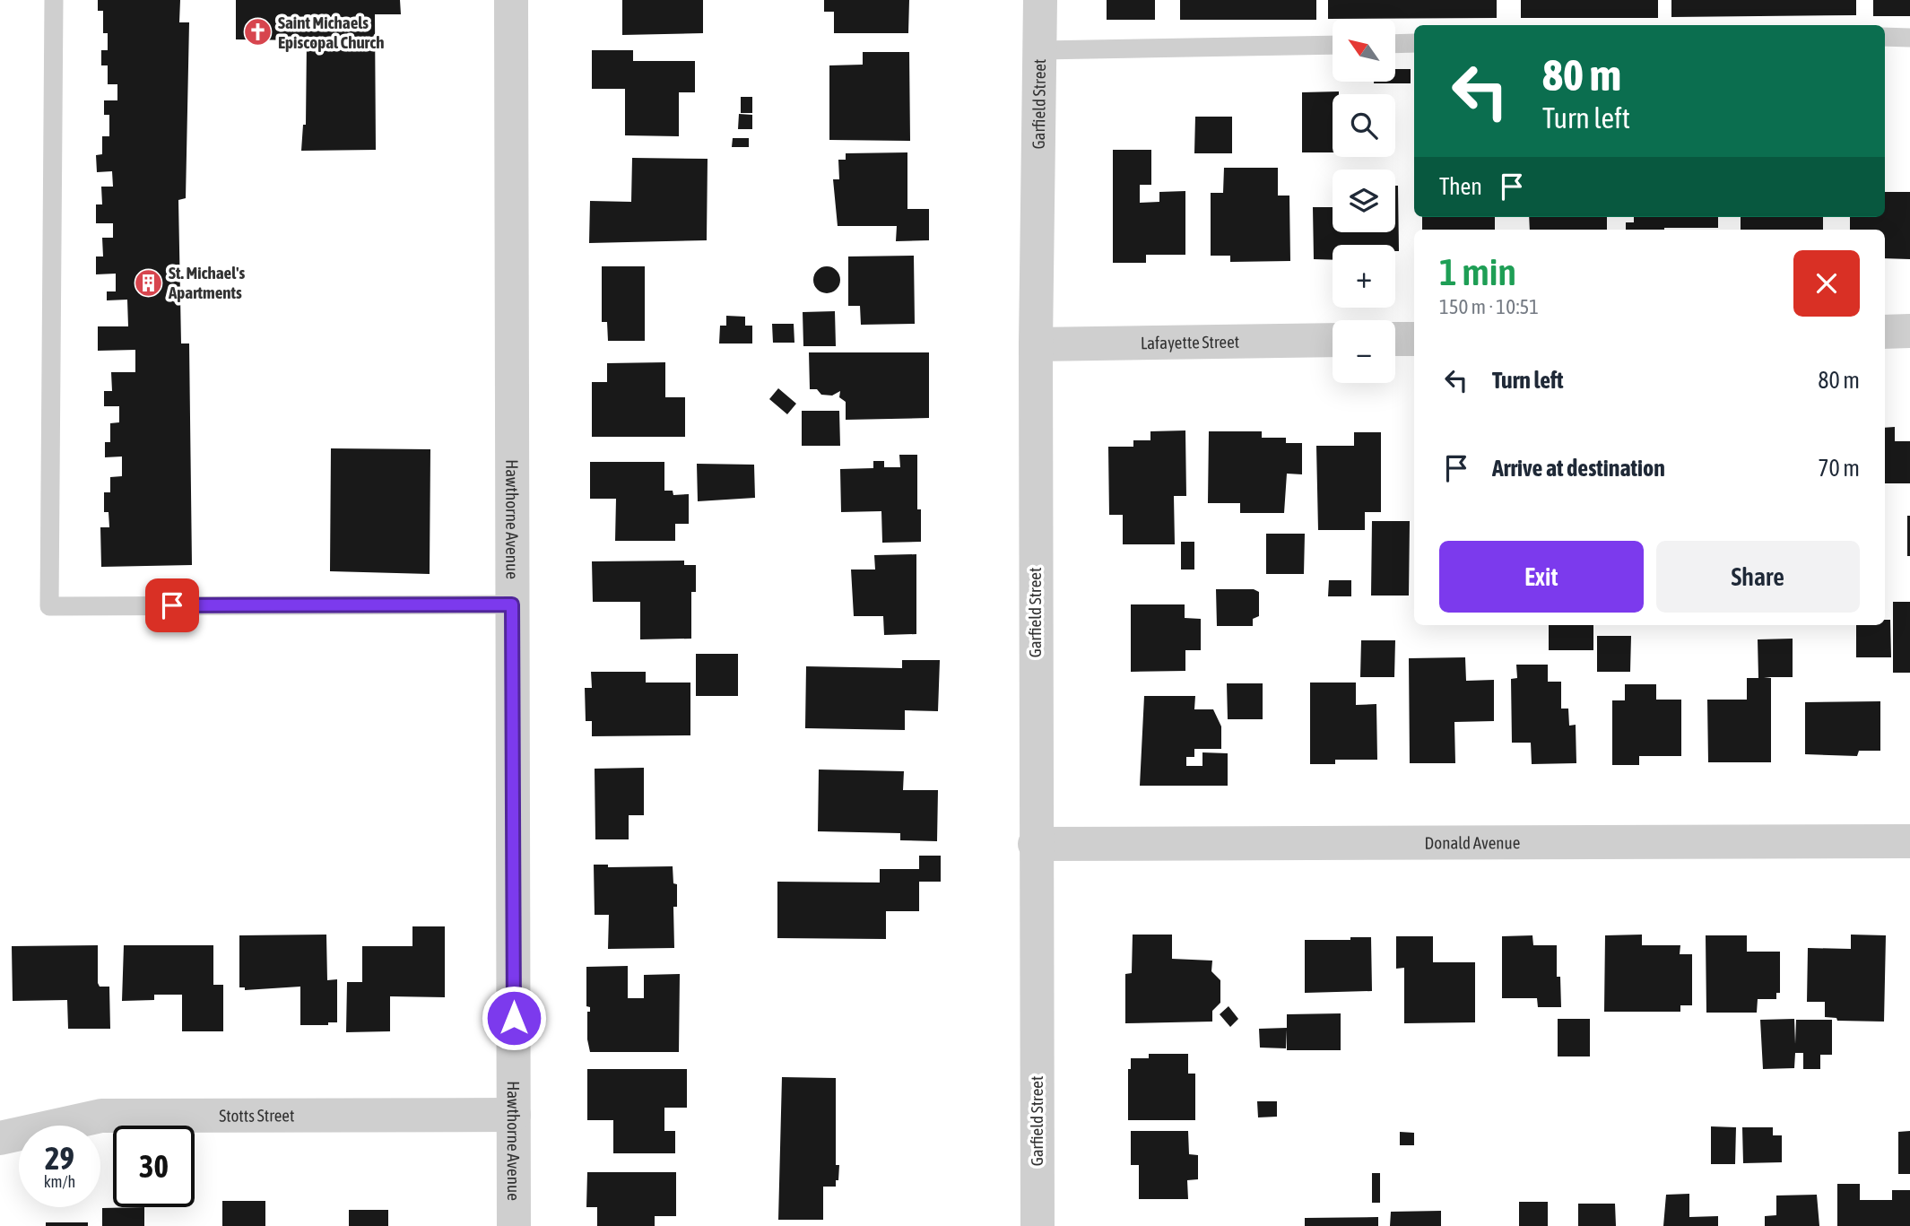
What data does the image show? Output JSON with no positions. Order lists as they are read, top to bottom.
{
  "streets": {
    "street": [
      "Garfield Street",
      "Lafayette Street",
      "Hawthorne Avenue",
      "Donald Avenue",
      "Stotts Street"
    ]
  },
  "crossings": [
    ["Garfield Street", "Lafayette Street"],
    ["Garfield Street", "Donald Avenue"],
    ["Hawthorne Avenue", "Stotts Street"]
  ],
  "places": {
    "church": ["Saint Michaels Episcopal Church"],
    "building": ["St. Michael's Apartments"]
  },
  "north": "top left",
  "page": {
    "map_buttons": ["+", "−"],
    "turn": ["80 m", "Turn left"],
    "then": "Then",
    "heading": ["1 min", "150 m · 10:51"],
    "list": [
      {
        "name": "Turn left",
        "value": "80 m"
      },
      {
        "name": "Arrive at destination",
        "value": "70 m"
      }
    ],
    "buttons": ["Exit", "Share"],
    "speed": "29 km/h",
    "limit": "30"
  }
}
